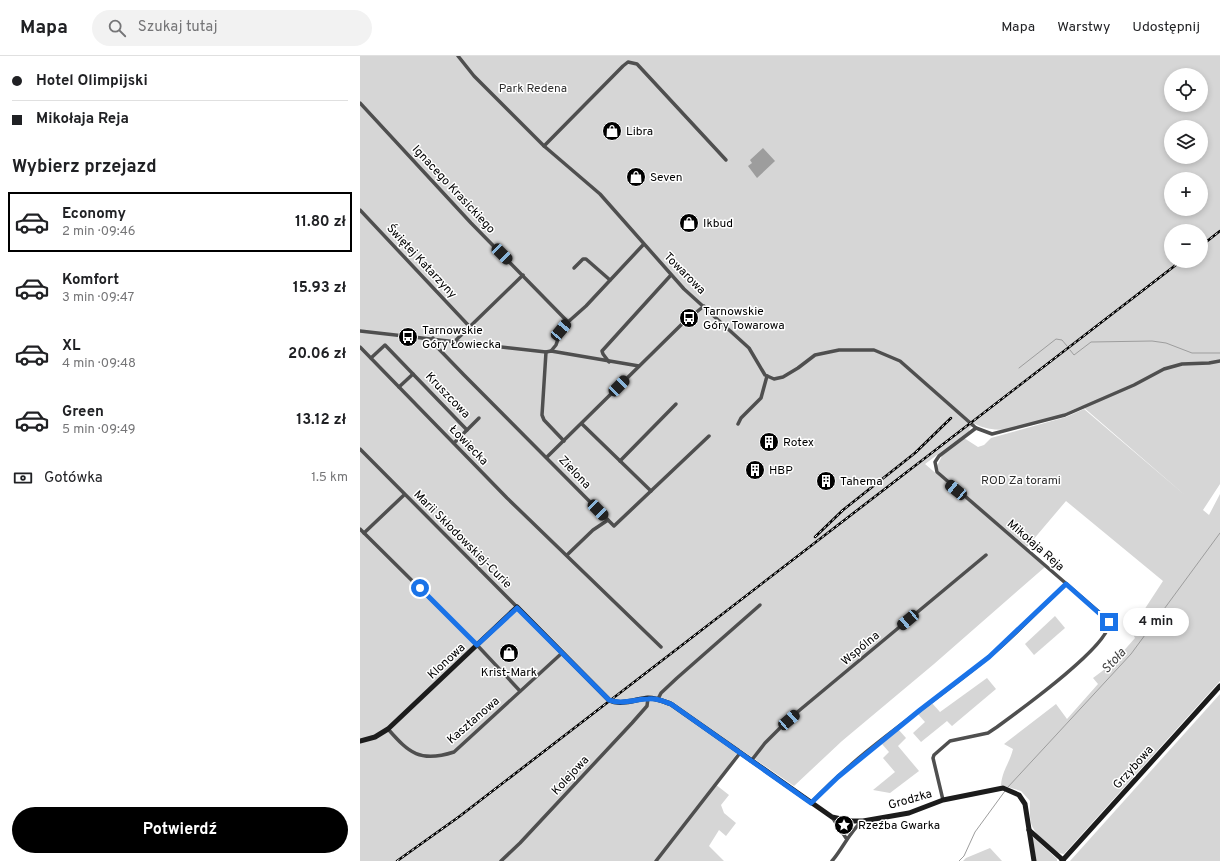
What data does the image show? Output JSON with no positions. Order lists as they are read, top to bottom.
{
  "streets": {
    "street": [
      "Ignacego Krasickiego",
      "Świętej Katarzyny",
      "Towarowa",
      "Kruszcowa",
      "Łowiecka",
      "Zielona",
      "Marii Skłodowskiej-Curie",
      "Mikołaja Reja",
      "Wspólna",
      "Klonowa",
      "Kasztanowa",
      "Grzybowa",
      "Kolejowa",
      "Grodzka"
    ]
  },
  "crossings": [
    ["Kruszcowa", "Łowiecka"],
    ["Marii Skłodowskiej-Curie", "Klonowa"],
    ["Marii Skłodowskiej-Curie", "Kasztanowa"],
    ["Marii Skłodowskiej-Curie", "Kolejowa"],
    ["Marii Skłodowskiej-Curie", "Grodzka"],
    ["Mikołaja Reja", "Grodzka"],
    ["Wspólna", "Grodzka"],
    ["Klonowa", "Kasztanowa"],
    ["Kolejowa", "Grodzka"]
  ],
  "water": ["Stoła"],
  "parks": ["Park Redena", "ROD Za torami"],
  "places": {
    "shop": [
      "Libra",
      "Seven",
      "Ikbud",
      "Krist-Mark"
    ],
    "bus stop": ["Tarnowskie Góry Towarowa", "Tarnowskie Góry Łowiecka"],
    "building": ["Rotex", "HBP", "Tahema"],
    "place": ["Rzeźba Gwarka"]
  },
  "page": {
    "header": "Mapa",
    "search": "Szukaj tutaj",
    "nav": ["Mapa", "Warstwy", "Udostępnij"],
    "banner": ["Hotel Olimpijski", "Mikołaja Reja"],
    "map_buttons": ["+", "−"],
    "heading": "Wybierz przejazd",
    "list": [
      {
        "name": "Economy",
        "note": "2 min · 09:46",
        "value": "11.80 zł"
      },
      {
        "name": "Komfort",
        "note": "3 min · 09:47",
        "value": "15.93 zł"
      },
      {
        "name": "XL",
        "note": "4 min · 09:48",
        "value": "20.06 zł"
      },
      {
        "name": "Green",
        "note": "5 min · 09:49",
        "value": "13.12 zł"
      }
    ],
    "pay": ["Gotówka", "1.5 km"],
    "bubble": "4 min",
    "buttons": "Potwierdź"
  }
}
